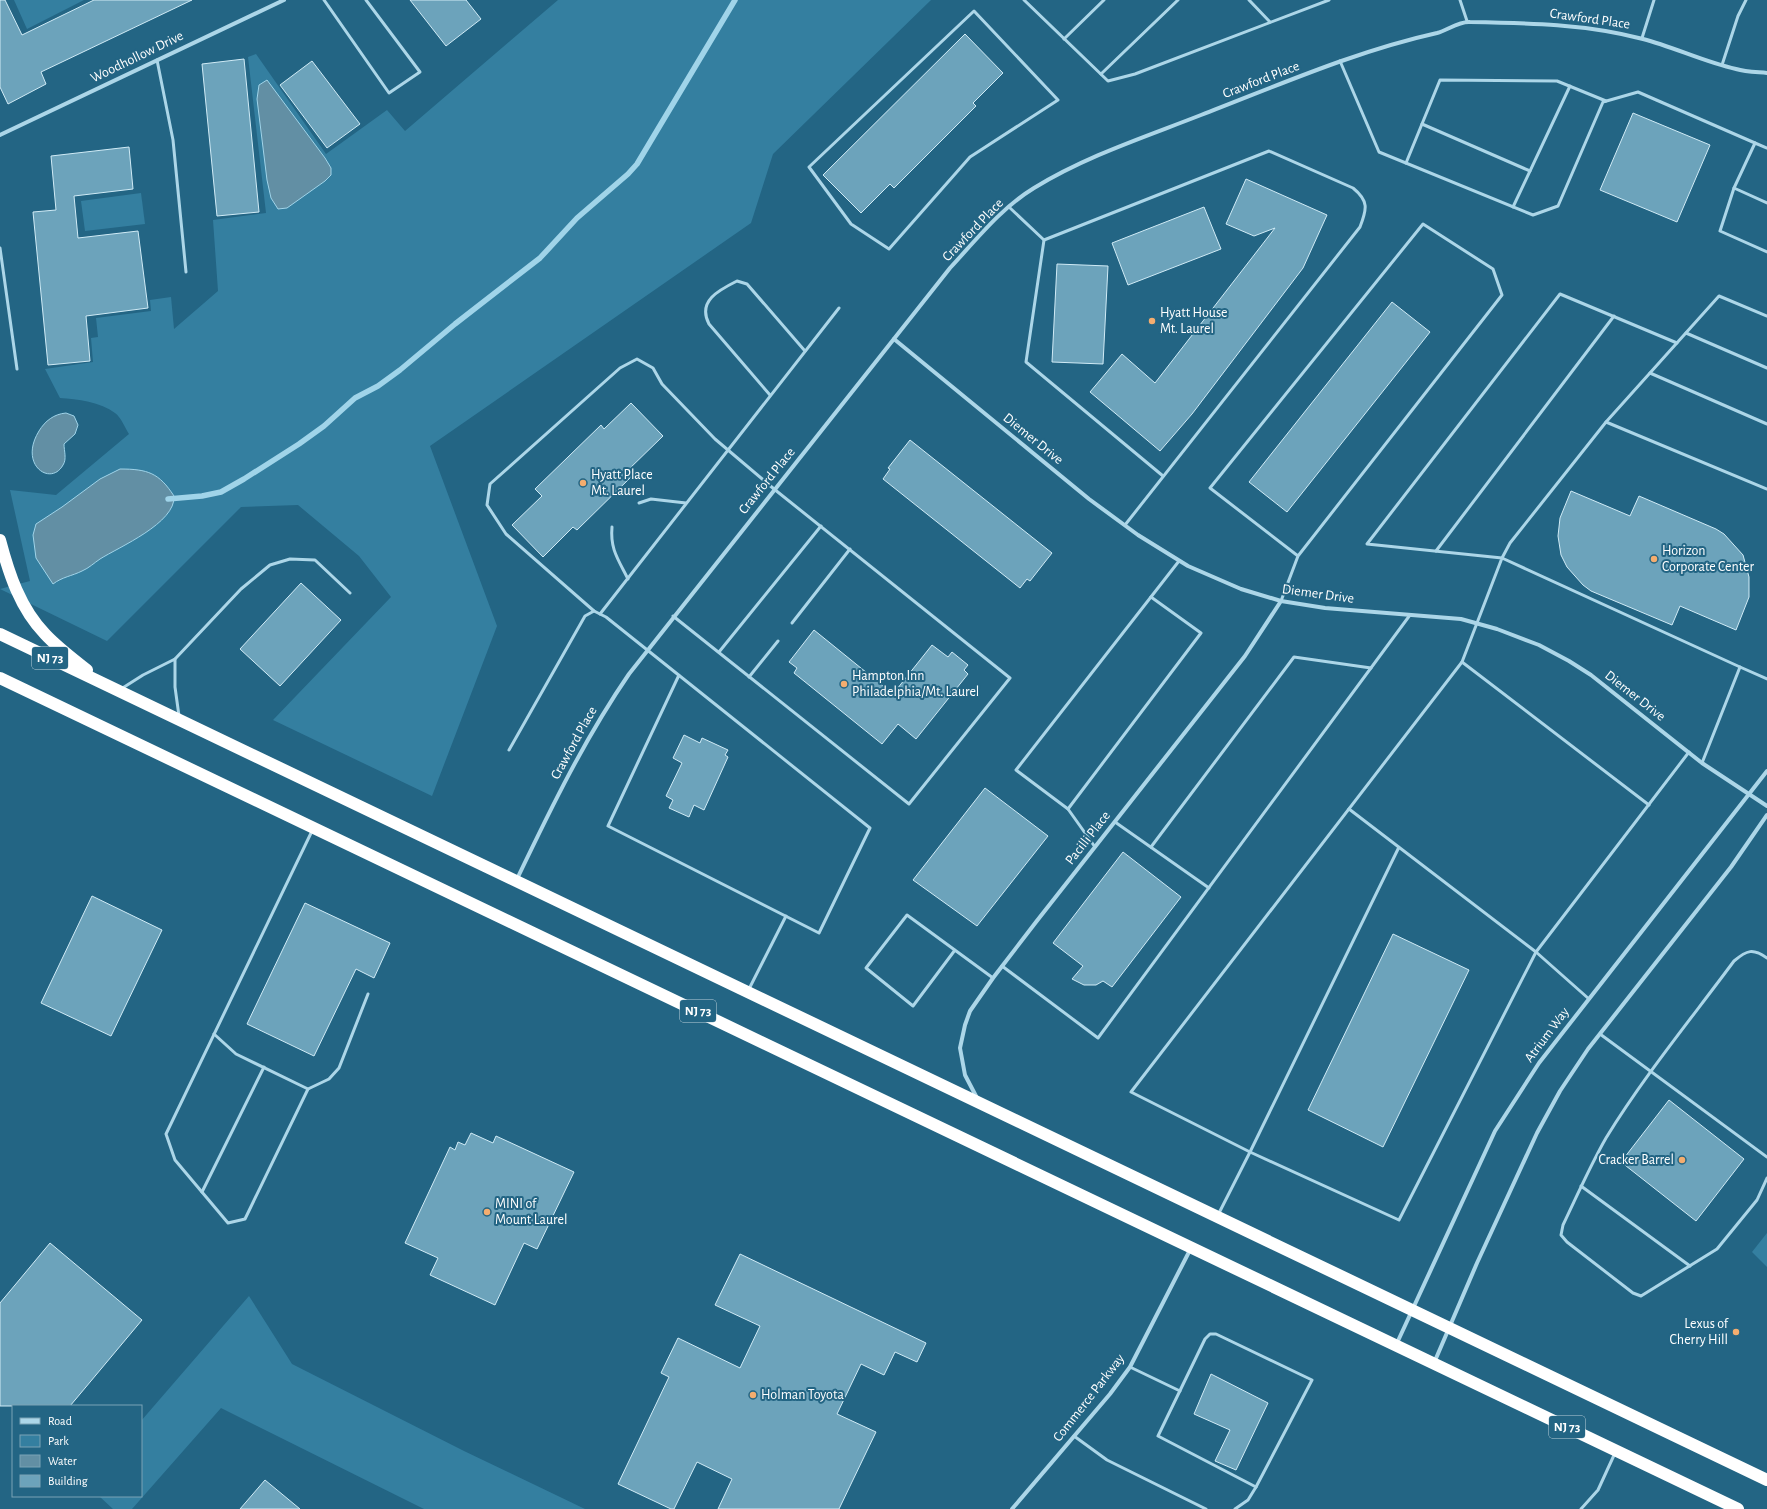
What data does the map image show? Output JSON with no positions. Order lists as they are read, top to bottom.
{
  "streets": {
    "highway": ["NJ 73"],
    "street": [
      "Crawford Place",
      "Woodhollow Drive",
      "Diemer Drive",
      "Pacilli Place",
      "Atrium Way",
      "Commerce Parkway"
    ]
  },
  "crossings": [
    ["Crawford Place", "Diemer Drive"],
    ["Crawford Place", "NJ 73"],
    ["Diemer Drive", "Pacilli Place"],
    ["Diemer Drive", "Atrium Way"],
    ["NJ 73", "Pacilli Place"],
    ["NJ 73", "Atrium Way"],
    ["NJ 73", "Commerce Parkway"]
  ],
  "places": [
    "Hyatt House Mt. Laurel",
    "Hyatt Place Mt. Laurel",
    "Horizon Corporate Center",
    "Hampton Inn Philadelphia/Mt. Laurel",
    "Cracker Barrel",
    "MINI of Mount Laurel",
    "Lexus of Cherry Hill",
    "Holman Toyota"
  ],
  "legend": [
    "Road",
    "Park",
    "Water",
    "Building"
  ]
}
